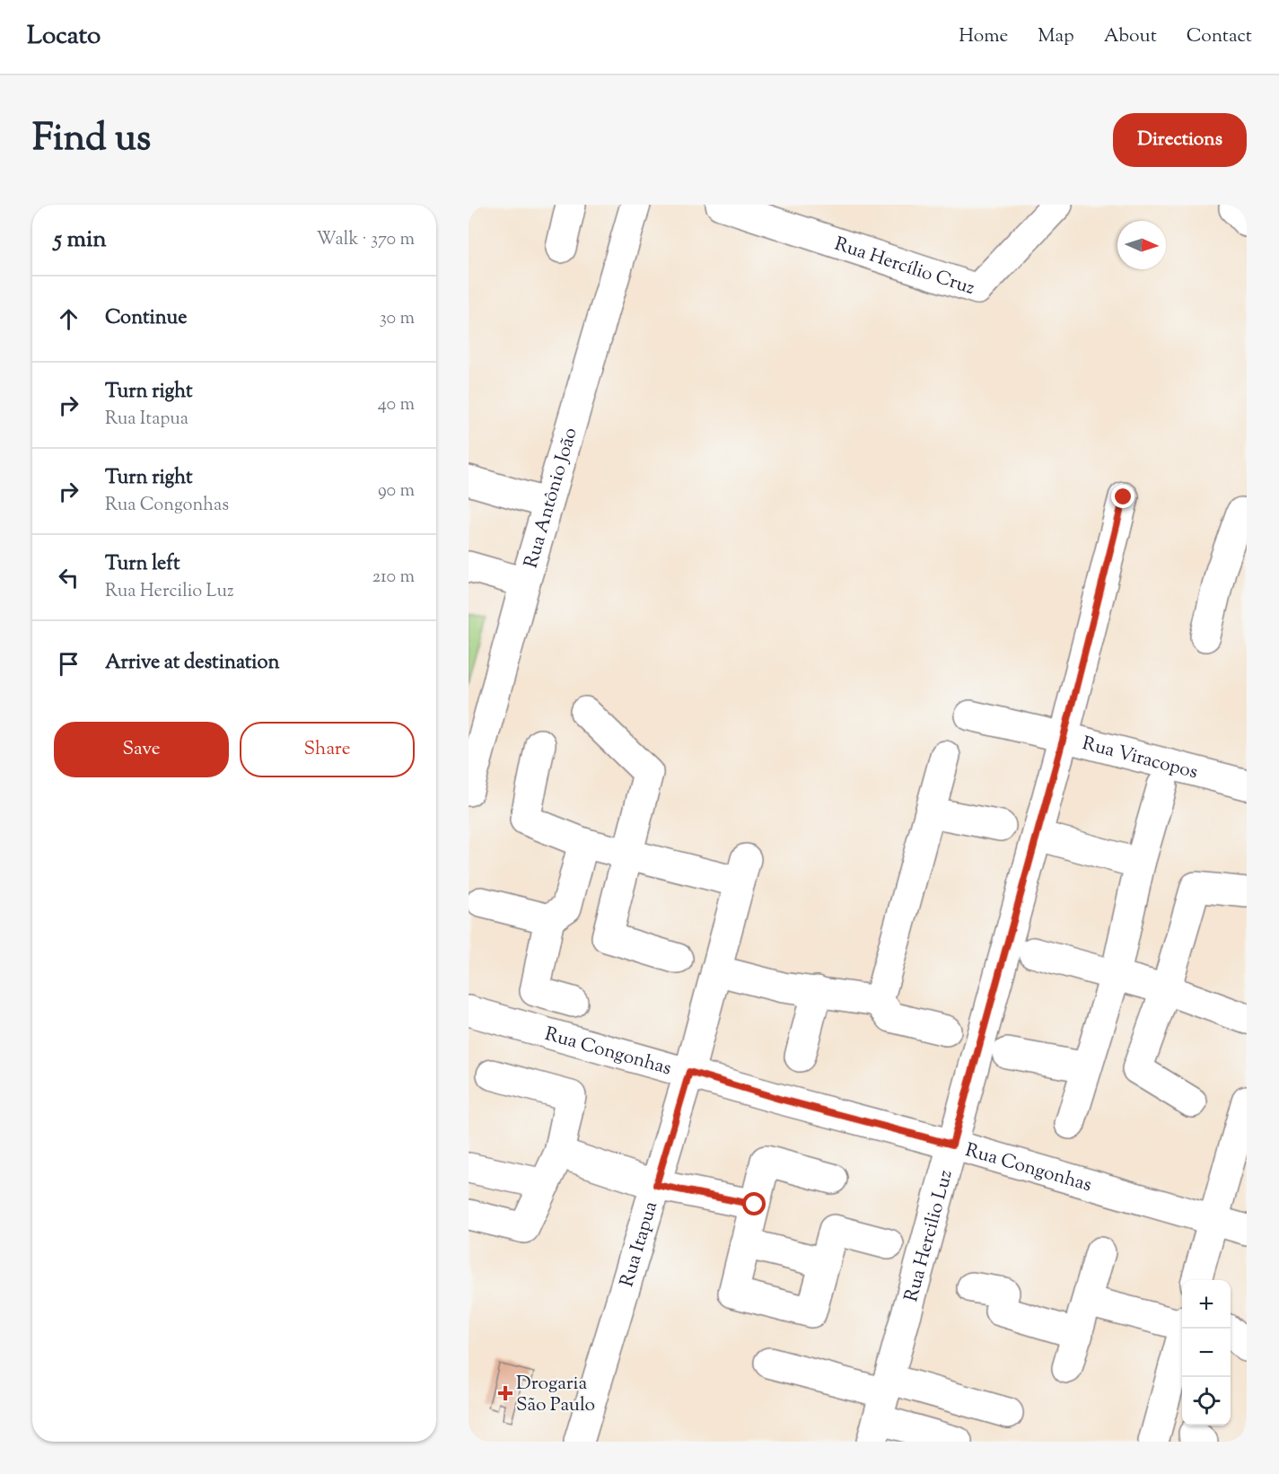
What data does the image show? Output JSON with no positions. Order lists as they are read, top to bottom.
{
  "streets": {
    "street": [
      "Rua Hercílio Cruz",
      "Rua Antônio João",
      "Rua Viracopos",
      "Rua Congonhas",
      "Rua Hercilio Luz",
      "Rua Itapua"
    ]
  },
  "crossings": [
    ["Rua Viracopos", "Rua Hercilio Luz"],
    ["Rua Congonhas", "Rua Hercilio Luz"],
    ["Rua Congonhas", "Rua Itapua"]
  ],
  "places": {
    "health": ["Drogaria São Paulo"]
  },
  "north": "right",
  "page": {
    "header": "Locato",
    "nav": [
      "Home",
      "Map",
      "About",
      "Contact"
    ],
    "title": "Find us",
    "buttons": [
      "Directions",
      ["Save", "Share"]
    ],
    "heading": ["5 min", "Walk · 370 m"],
    "list": [
      ["Continue", "30 m"],
      ["Turn right", "Rua Itapua", "40 m"],
      ["Turn right", "Rua Congonhas", "90 m"],
      ["Turn left", "Rua Hercilio Luz", "210 m"],
      "Arrive at destination"
    ],
    "map_buttons": ["+", "−"]
  }
}
